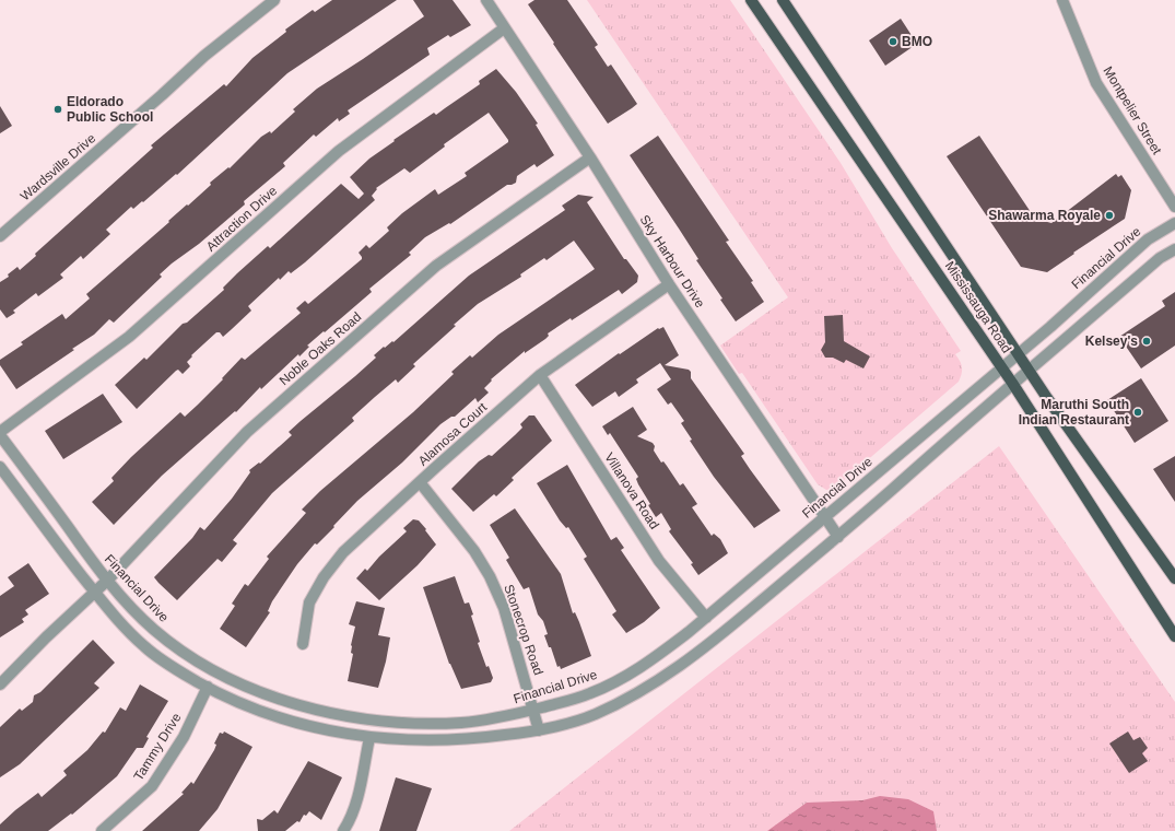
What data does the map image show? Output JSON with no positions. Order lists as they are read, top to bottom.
{
  "streets": {
    "main road": ["Mississauga Road"],
    "street": [
      "Montpelier Street",
      "Wardsville Drive",
      "Attraction Drive",
      "Financial Drive",
      "Sky Harbour Drive",
      "Noble Oaks Road",
      "Alamosa Court",
      "Villanova Road",
      "Stonecrop Road",
      "Tammy Drive"
    ]
  },
  "crossings": [
    ["Attraction Drive", "Financial Drive"],
    ["Attraction Drive", "Sky Harbour Drive"],
    ["Financial Drive", "Sky Harbour Drive"],
    ["Financial Drive", "Mississauga Road"],
    ["Financial Drive", "Noble Oaks Road"],
    ["Financial Drive", "Villanova Road"],
    ["Financial Drive", "Stonecrop Road"],
    ["Sky Harbour Drive", "Noble Oaks Road"],
    ["Sky Harbour Drive", "Alamosa Court"],
    ["Alamosa Court", "Villanova Road"],
    ["Alamosa Court", "Stonecrop Road"]
  ],
  "places": [
    "BMO",
    "Eldorado Public School",
    "Shawarma Royale",
    "Kelsey's",
    "Maruthi South Indian Restaurant"
  ]
}
